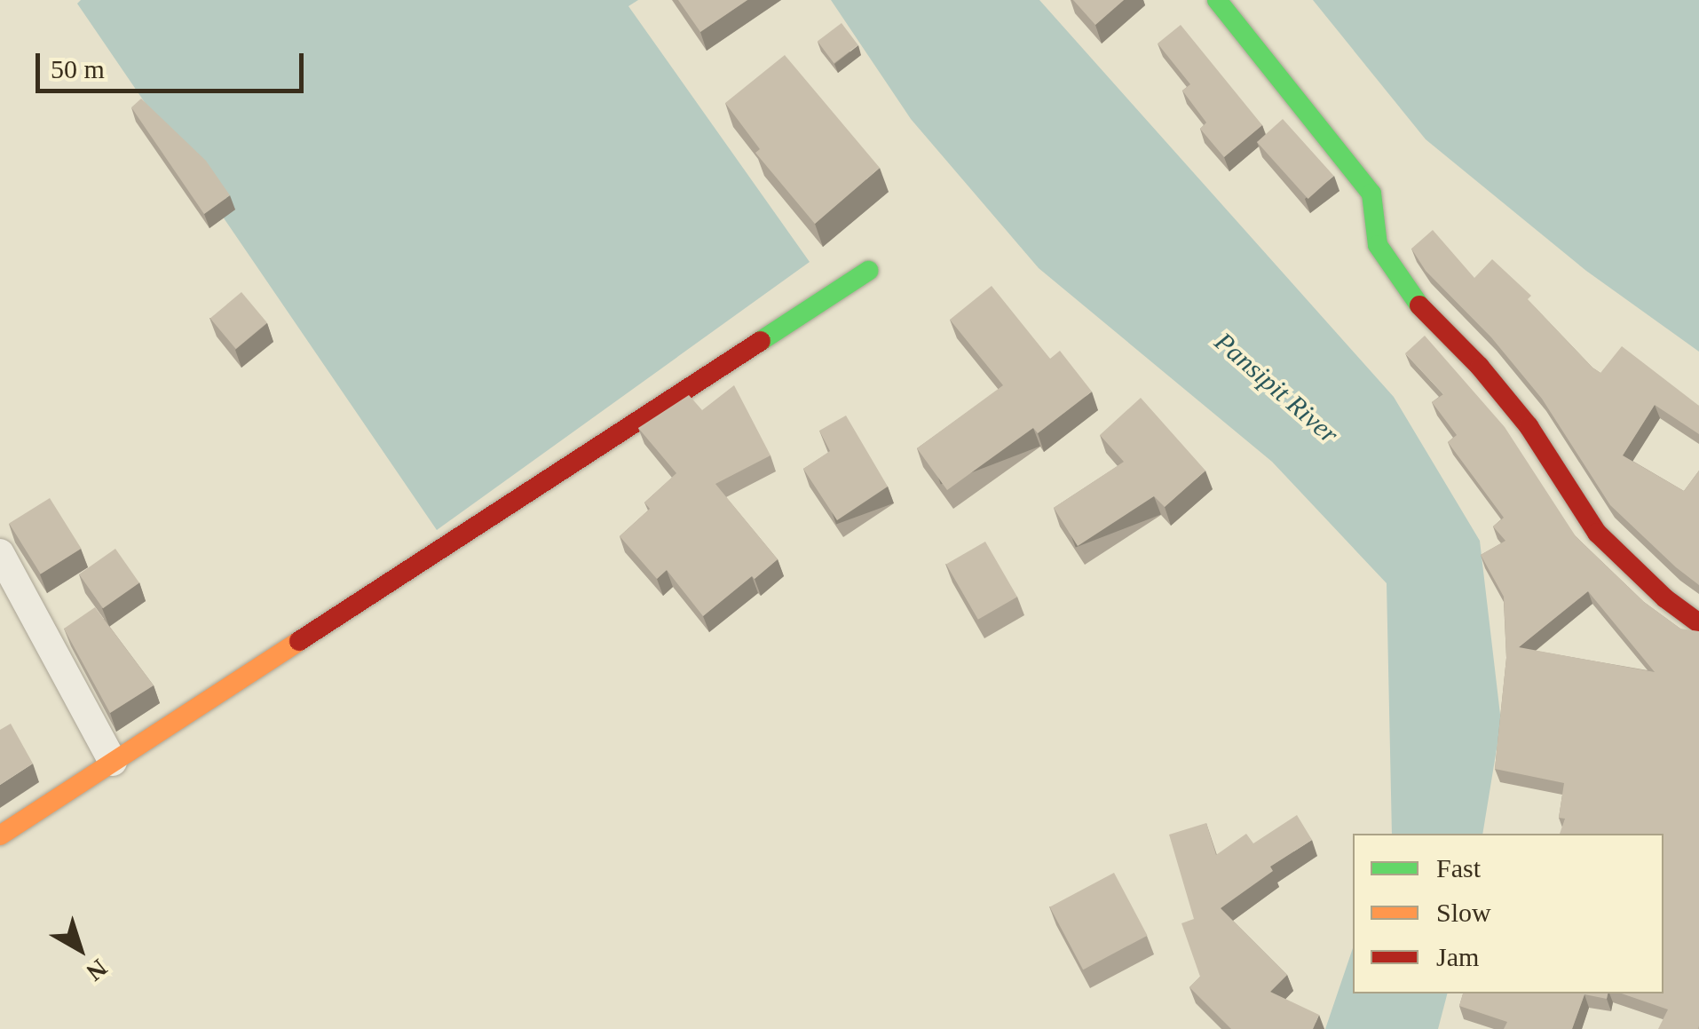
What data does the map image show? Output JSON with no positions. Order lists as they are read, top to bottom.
{
  "water": ["Pansipit River"],
  "legend": ["Fast", "Slow", "Jam"],
  "scale_bar": "50 m",
  "north": "bottom right"
}
